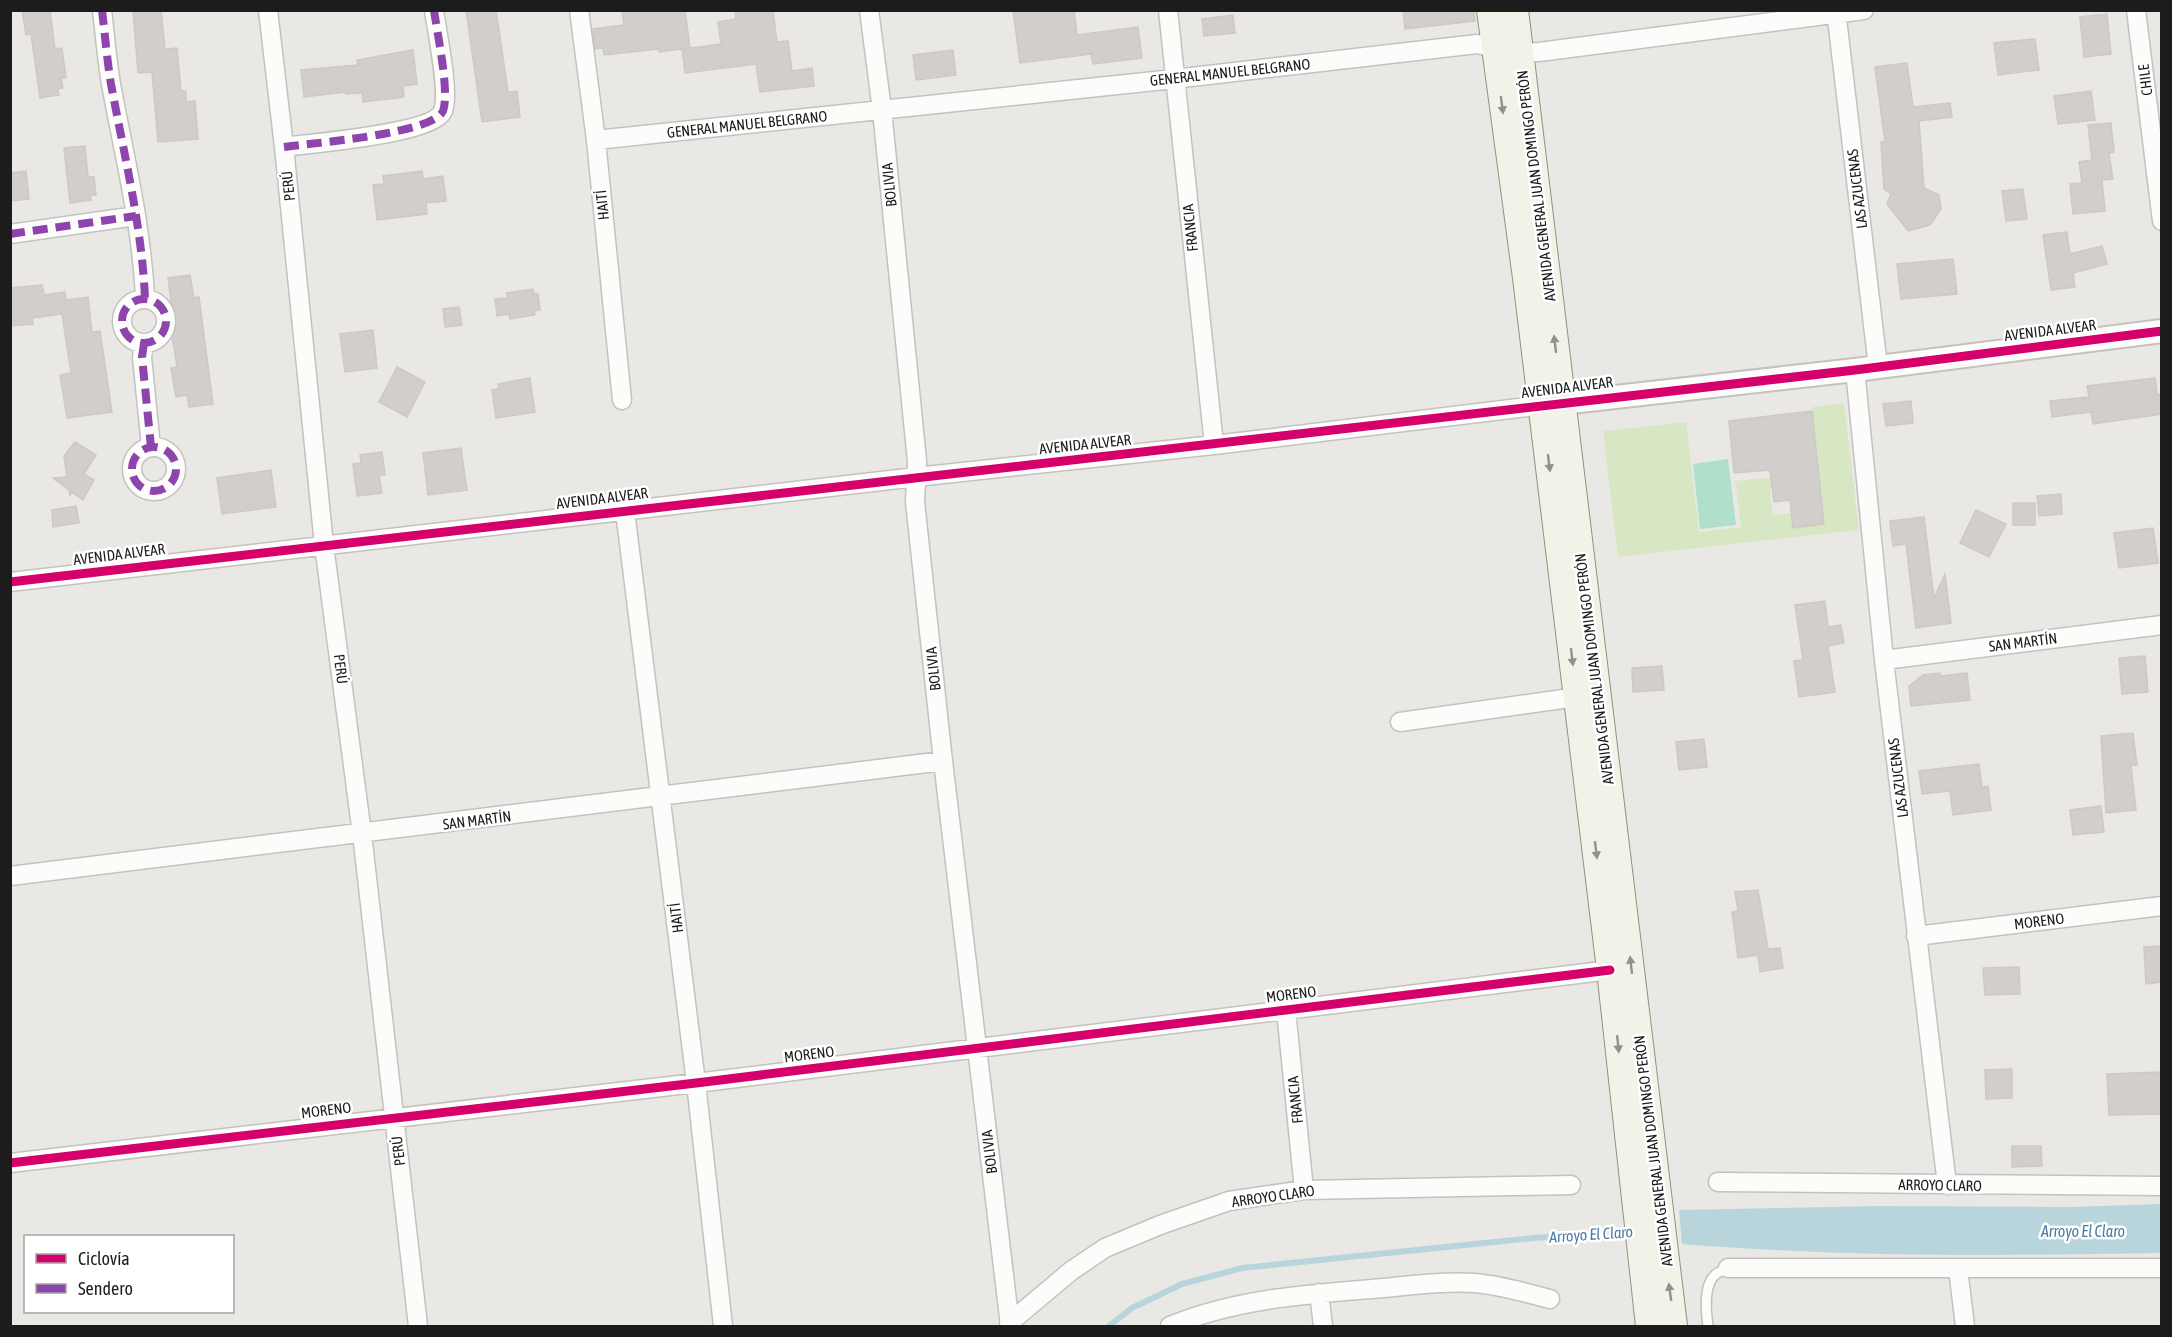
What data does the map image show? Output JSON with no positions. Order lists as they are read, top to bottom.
{
  "streets": {
    "main road": ["AVENIDA GENERAL JUAN DOMINGO PERÓN"],
    "street": [
      "GENERAL MANUEL BELGRANO",
      "CHILE",
      "BOLIVIA",
      "PERÚ",
      "LAS AZUCENAS",
      "HAITÍ",
      "FRANCIA",
      "AVENIDA ALVEAR",
      "SAN MARTÍN",
      "MORENO",
      "ARROYO CLARO"
    ]
  },
  "crossings": [
    ["GENERAL MANUEL BELGRANO", "BOLIVIA"],
    ["GENERAL MANUEL BELGRANO", "AVENIDA GENERAL JUAN DOMINGO PERÓN"],
    ["GENERAL MANUEL BELGRANO", "LAS AZUCENAS"],
    ["GENERAL MANUEL BELGRANO", "HAITÍ"],
    ["GENERAL MANUEL BELGRANO", "FRANCIA"],
    ["BOLIVIA", "AVENIDA ALVEAR"],
    ["BOLIVIA", "SAN MARTÍN"],
    ["BOLIVIA", "MORENO"],
    ["BOLIVIA", "ARROYO CLARO"],
    ["PERÚ", "AVENIDA ALVEAR"],
    ["PERÚ", "SAN MARTÍN"],
    ["PERÚ", "MORENO"],
    ["AVENIDA GENERAL JUAN DOMINGO PERÓN", "AVENIDA ALVEAR"],
    ["AVENIDA GENERAL JUAN DOMINGO PERÓN", "MORENO"],
    ["LAS AZUCENAS", "AVENIDA ALVEAR"],
    ["LAS AZUCENAS", "SAN MARTÍN"],
    ["LAS AZUCENAS", "MORENO"],
    ["LAS AZUCENAS", "ARROYO CLARO"],
    ["HAITÍ", "AVENIDA ALVEAR"],
    ["HAITÍ", "SAN MARTÍN"],
    ["HAITÍ", "MORENO"],
    ["FRANCIA", "AVENIDA ALVEAR"],
    ["FRANCIA", "MORENO"],
    ["FRANCIA", "ARROYO CLARO"]
  ],
  "water": ["Arroyo El Claro"],
  "legend": ["Ciclovía", "Sendero"]
}
